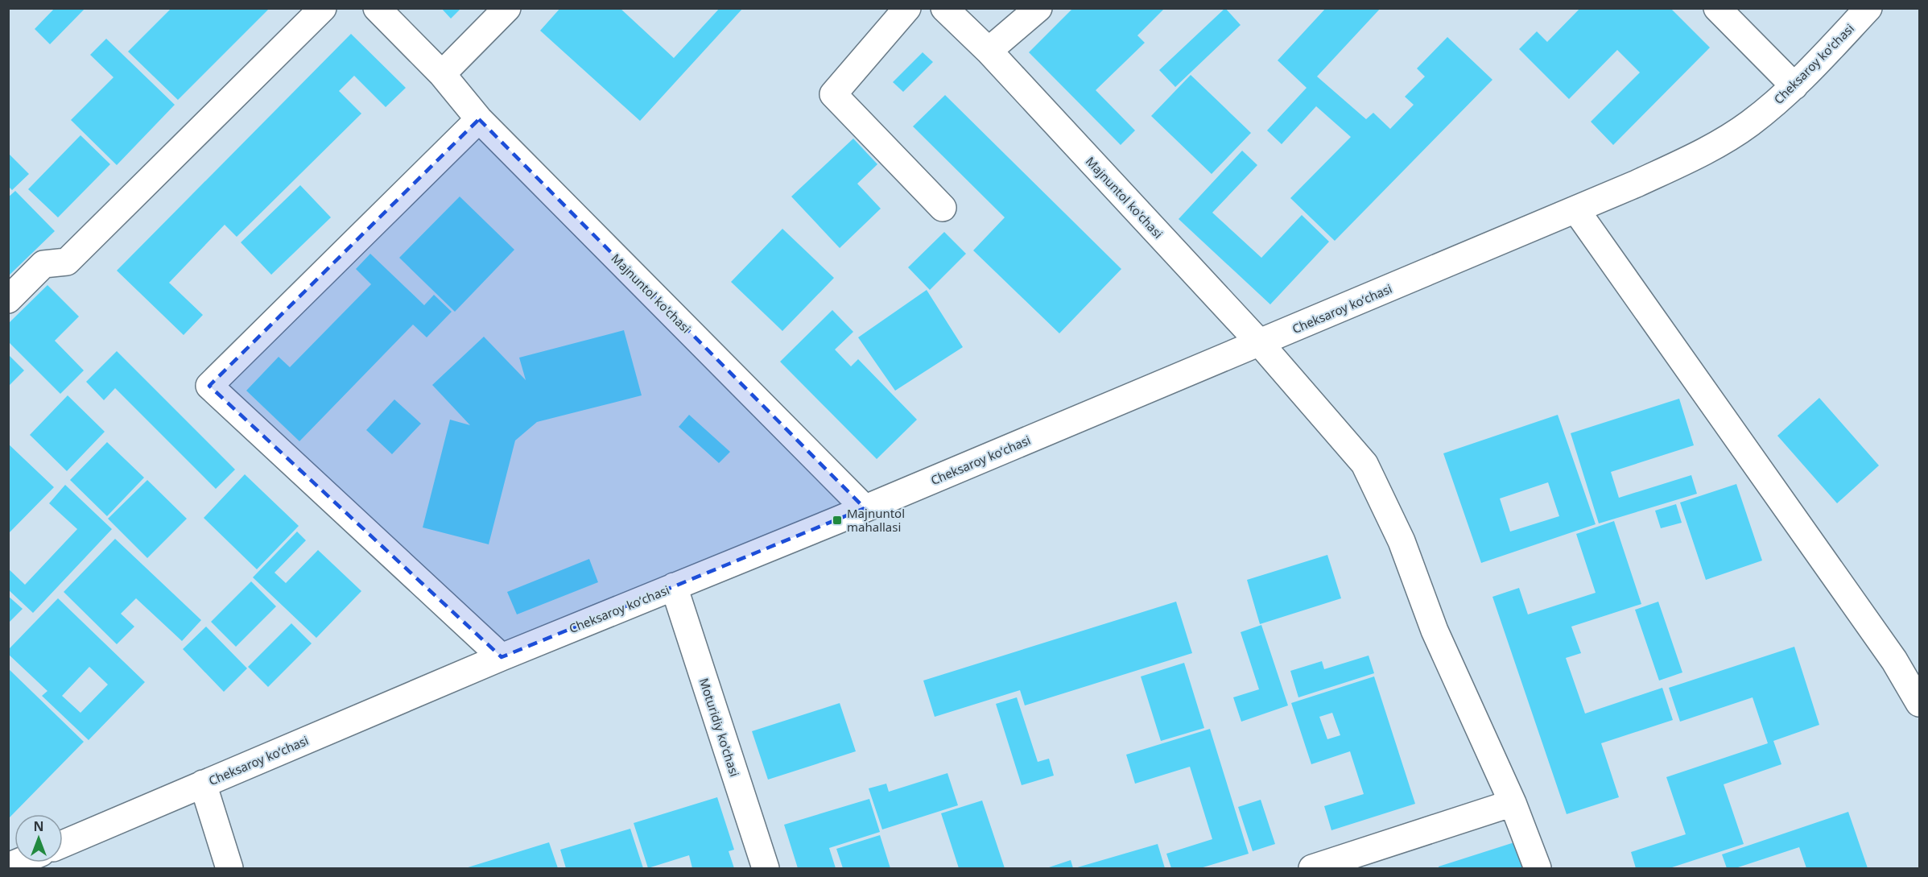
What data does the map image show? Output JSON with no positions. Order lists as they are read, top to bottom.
{
  "streets": {
    "street": ["Cheksaroy koʻchasi", "Majnuntol ko'chasi", "Moturidiy ko'chasi"]
  },
  "crossings": [
    ["Cheksaroy koʻchasi", "Majnuntol ko'chasi"],
    ["Cheksaroy koʻchasi", "Moturidiy ko'chasi"]
  ],
  "places": {
    "transit": ["Majnuntol mahallasi"]
  },
  "north": "top"
}
